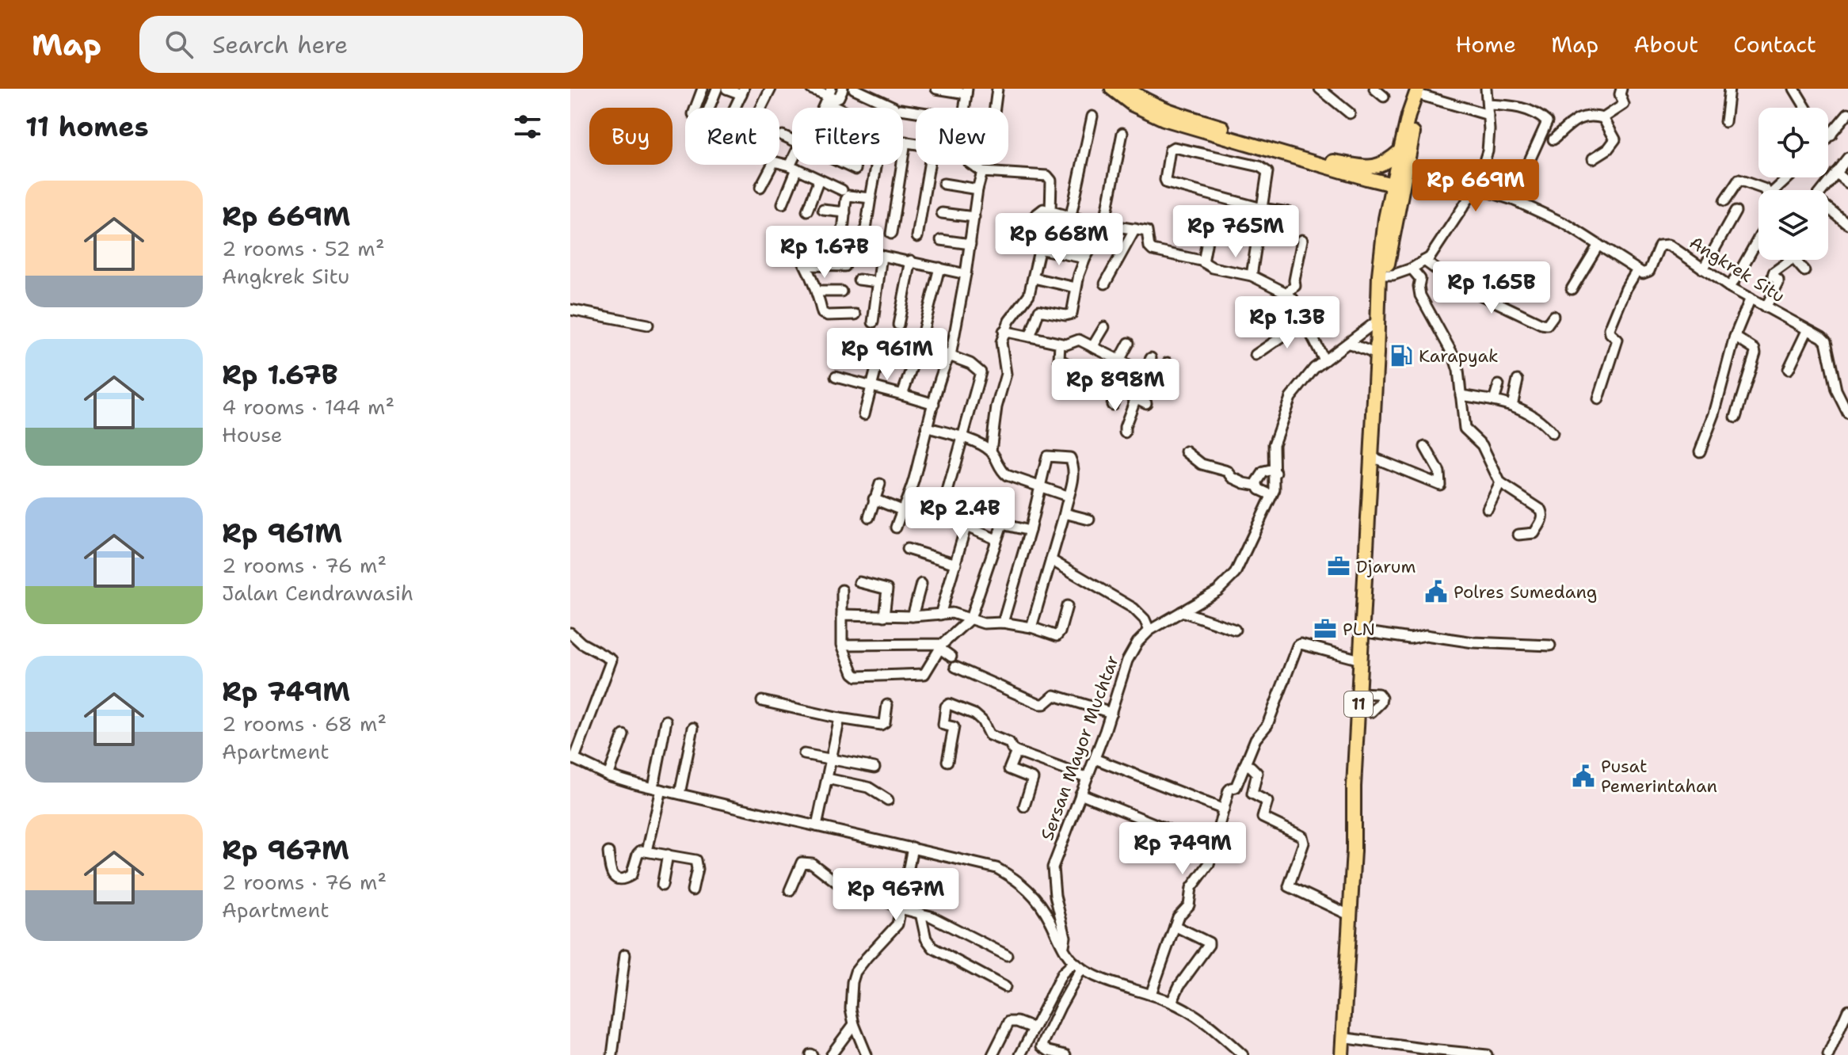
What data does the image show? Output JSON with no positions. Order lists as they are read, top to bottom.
{
  "streets": {
    "highway": ["11"],
    "street": ["Angkrek Situ", "Sersan Mayor Muchtar"]
  },
  "crossings": [
    ["11", "Sersan Mayor Muchtar"]
  ],
  "places": {
    "fuel station": ["Karapyak"],
    "office": ["Djarum", "PLN"],
    "public building": ["Polres Sumedang", "Pusat Pemerintahan"]
  },
  "page": {
    "header": "Map",
    "search": "Search here",
    "nav": [
      "Home",
      "Map",
      "About",
      "Contact"
    ],
    "heading": "11 homes",
    "chip": [
      "Buy",
      "Rent",
      "Filters",
      "New"
    ],
    "price": [
      "Rp 669M",
      "Rp 765M",
      "Rp 668M",
      "Rp 1.67B",
      "Rp 1.65B",
      "Rp 1.3B",
      "Rp 961M",
      "Rp 898M",
      "Rp 2.4B",
      "Rp 749M",
      "Rp 967M"
    ],
    "list": [
      {
        "name": "Rp 669M",
        "note": "2 rooms · 52 m² · Angkrek Situ"
      },
      {
        "name": "Rp 1.67B",
        "note": "4 rooms · 144 m² · House"
      },
      {
        "name": "Rp 961M",
        "note": "2 rooms · 76 m² · Jalan Cendrawasih"
      },
      {
        "name": "Rp 749M",
        "note": "2 rooms · 68 m² · Apartment"
      },
      {
        "name": "Rp 967M",
        "note": "2 rooms · 76 m² · Apartment"
      }
    ]
  }
}
